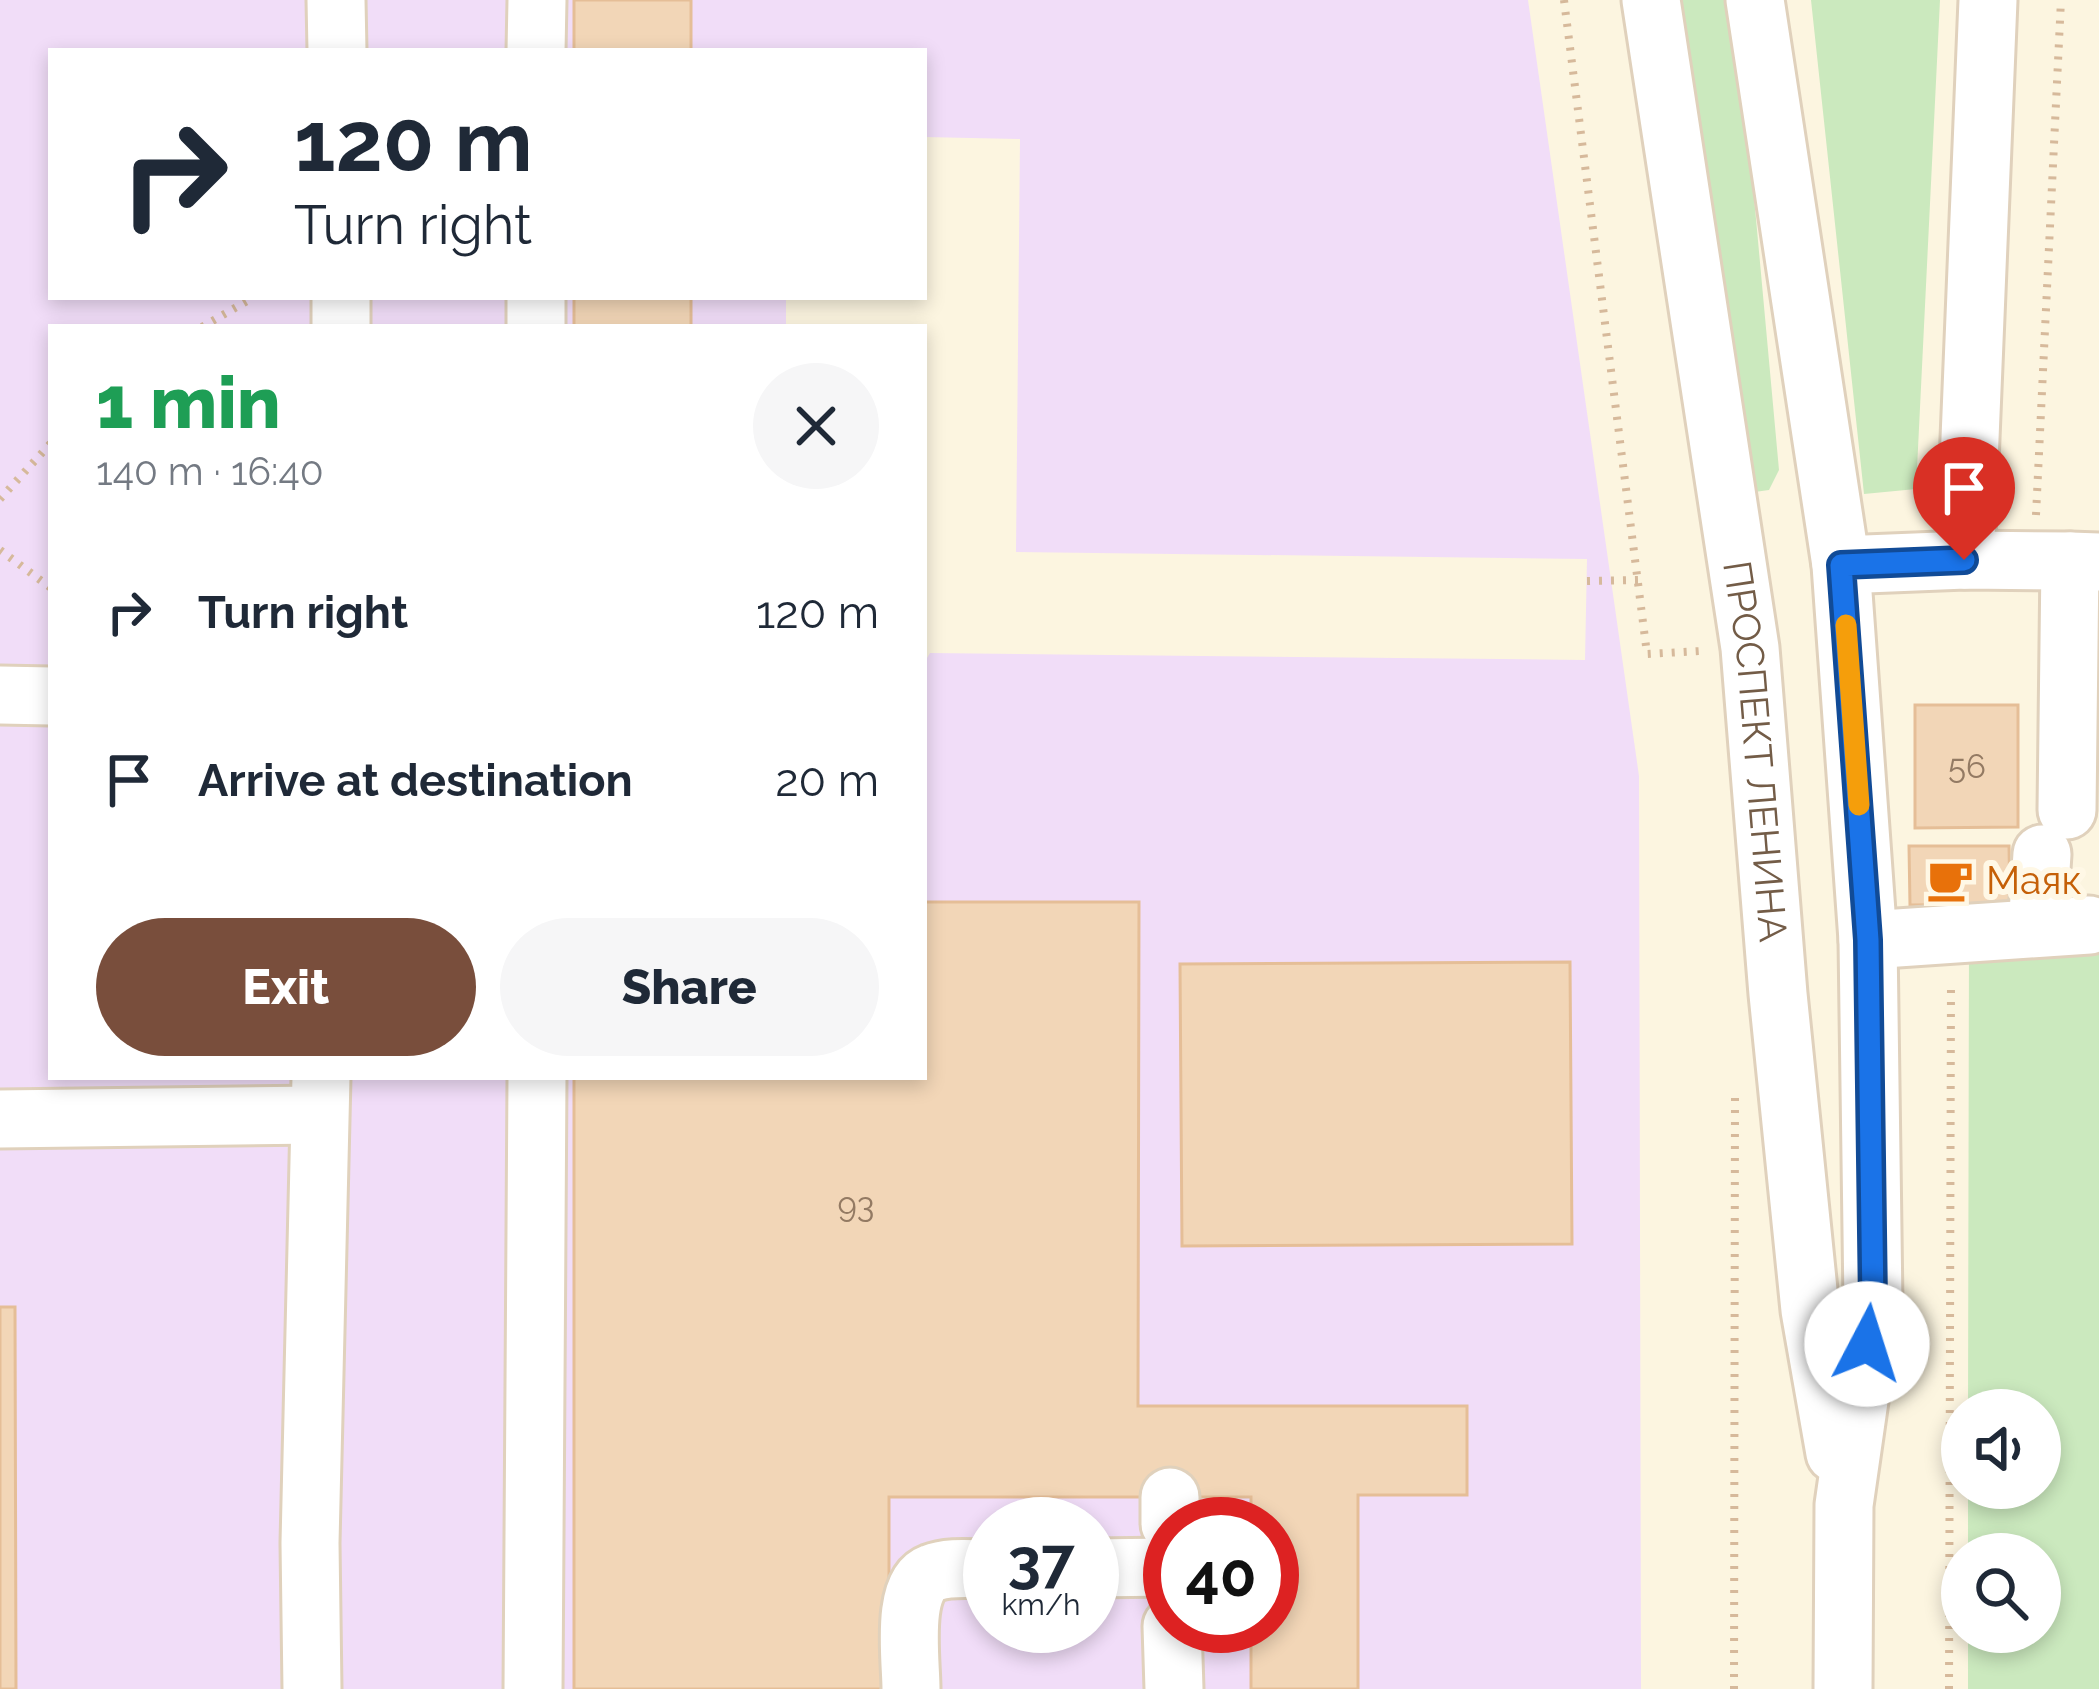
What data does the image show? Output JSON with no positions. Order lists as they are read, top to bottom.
{
  "streets": {
    "street": ["ПРОСПЕКТ ЛЕНИНА"]
  },
  "places": {
    "cafe": ["Маяк"]
  },
  "house_numbers": ["56", "93"],
  "page": {
    "turn": ["120 m", "Turn right"],
    "heading": ["1 min", "140 m · 16:40"],
    "list": [
      {
        "name": "Turn right",
        "value": "120 m"
      },
      {
        "name": "Arrive at destination",
        "value": "20 m"
      }
    ],
    "buttons": ["Exit", "Share"],
    "speed": "37 km/h",
    "limit": "40"
  }
}
